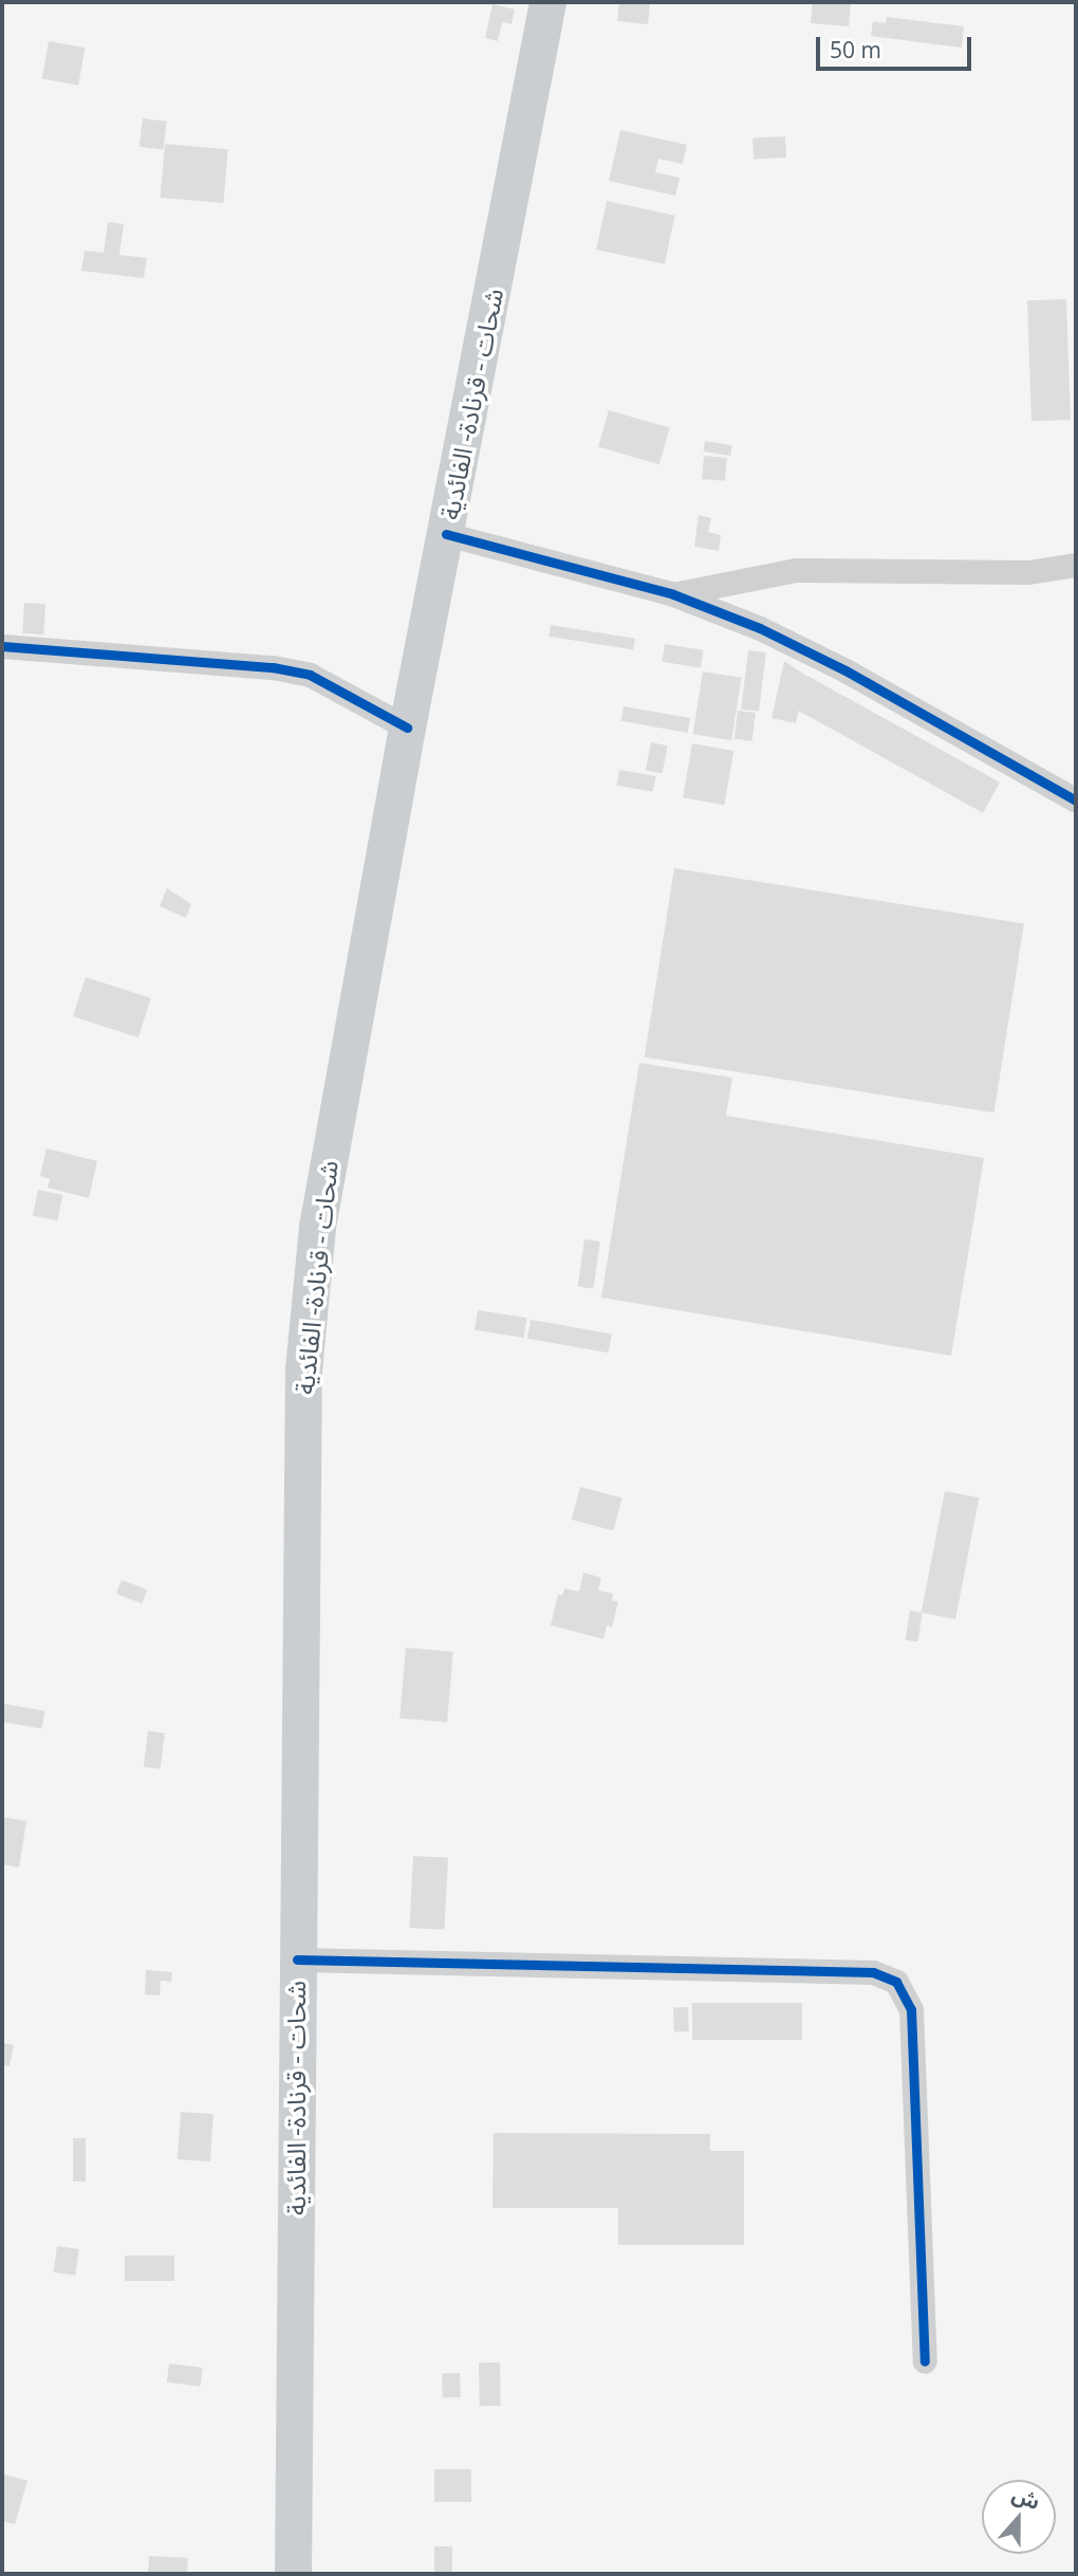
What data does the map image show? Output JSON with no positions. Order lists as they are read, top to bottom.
{
  "streets": {
    "main road": ["شحات - قرنادة- الفائدية"]
  },
  "scale_bar": "50 m",
  "north": "top"
}
